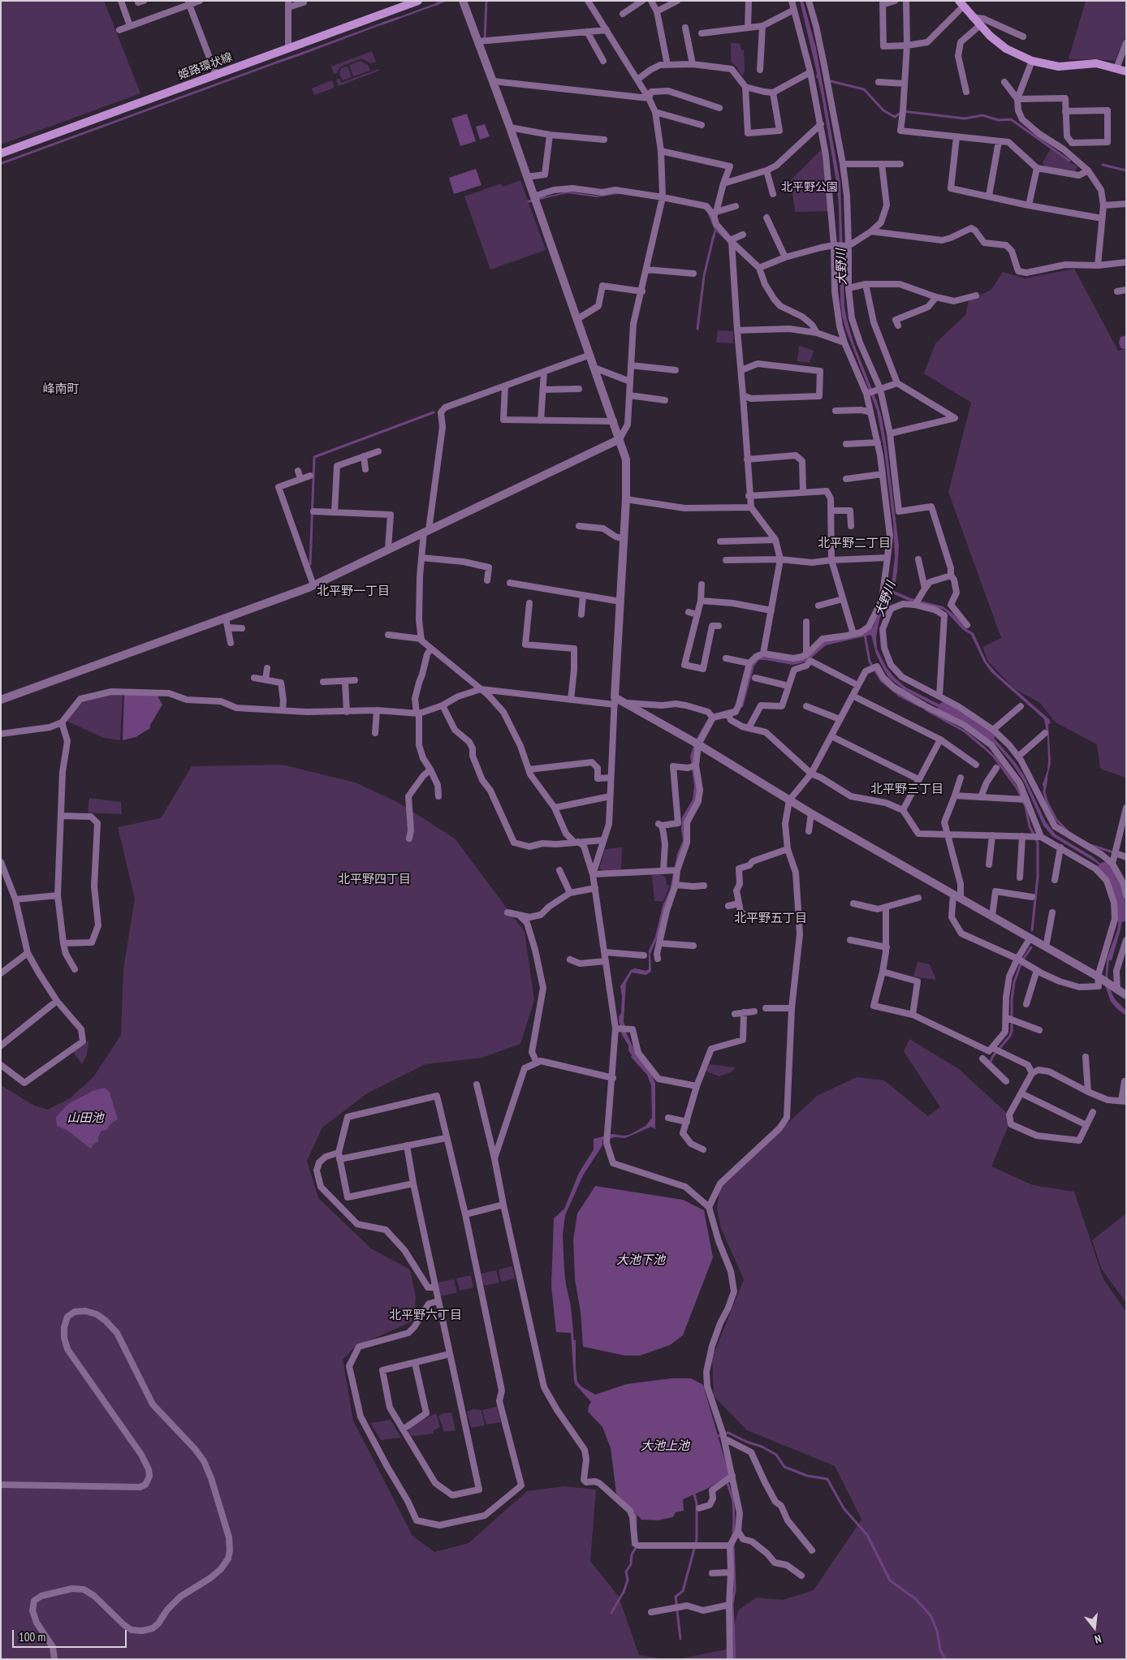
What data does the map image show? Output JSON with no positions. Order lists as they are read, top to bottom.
{
  "streets": {
    "main road": ["姫路環状線"]
  },
  "districts": [
    "峰南町",
    "北平野二丁目",
    "北平野一丁目",
    "北平野三丁目",
    "北平野四丁目",
    "北平野五丁目",
    "北平野六丁目"
  ],
  "water": [
    "大野川",
    "山田池",
    "大池下池",
    "大池上池"
  ],
  "parks": ["北平野公園"],
  "scale_bar": "100 m",
  "north": "bottom"
}
